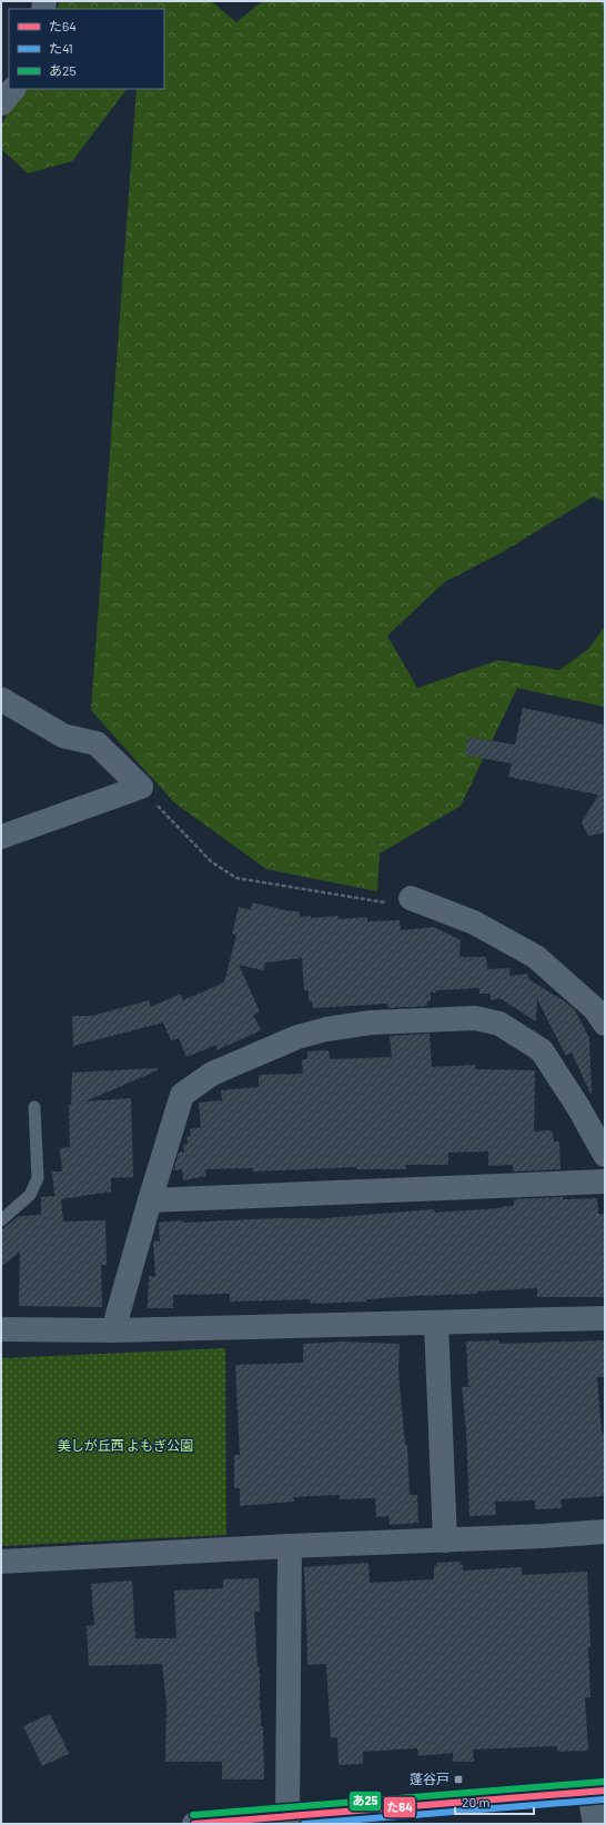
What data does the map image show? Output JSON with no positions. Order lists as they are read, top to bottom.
{
  "parks": ["美しが丘西 よもぎ公園"],
  "places": {
    "transit": ["蓬谷戸"]
  },
  "lines": ["transit line あ25", "transit line た64", "transit line た41"],
  "legend": ["た64", "た41", "あ25"],
  "scale_bar": "20 m"
}
